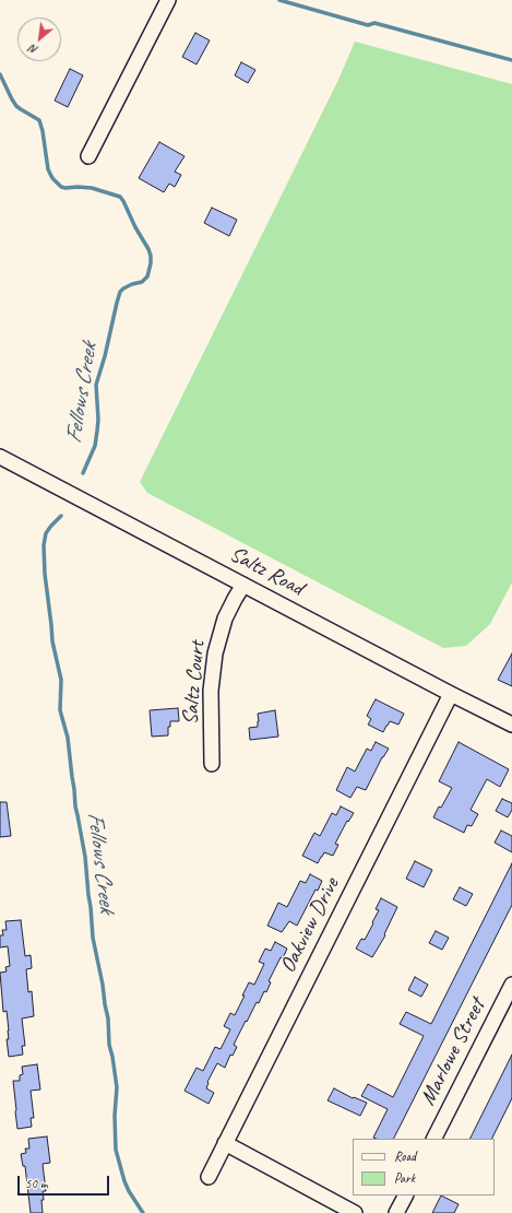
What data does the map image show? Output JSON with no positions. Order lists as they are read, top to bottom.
{
  "streets": {
    "street": [
      "Saltz Road",
      "Saltz Court",
      "Oakview Drive",
      "Marlowe Street"
    ]
  },
  "crossings": [
    ["Saltz Road", "Saltz Court"],
    ["Saltz Road", "Oakview Drive"]
  ],
  "water": ["Fellows Creek"],
  "legend": ["Road", "Park"],
  "scale_bar": "50 m",
  "north": "bottom left"
}
